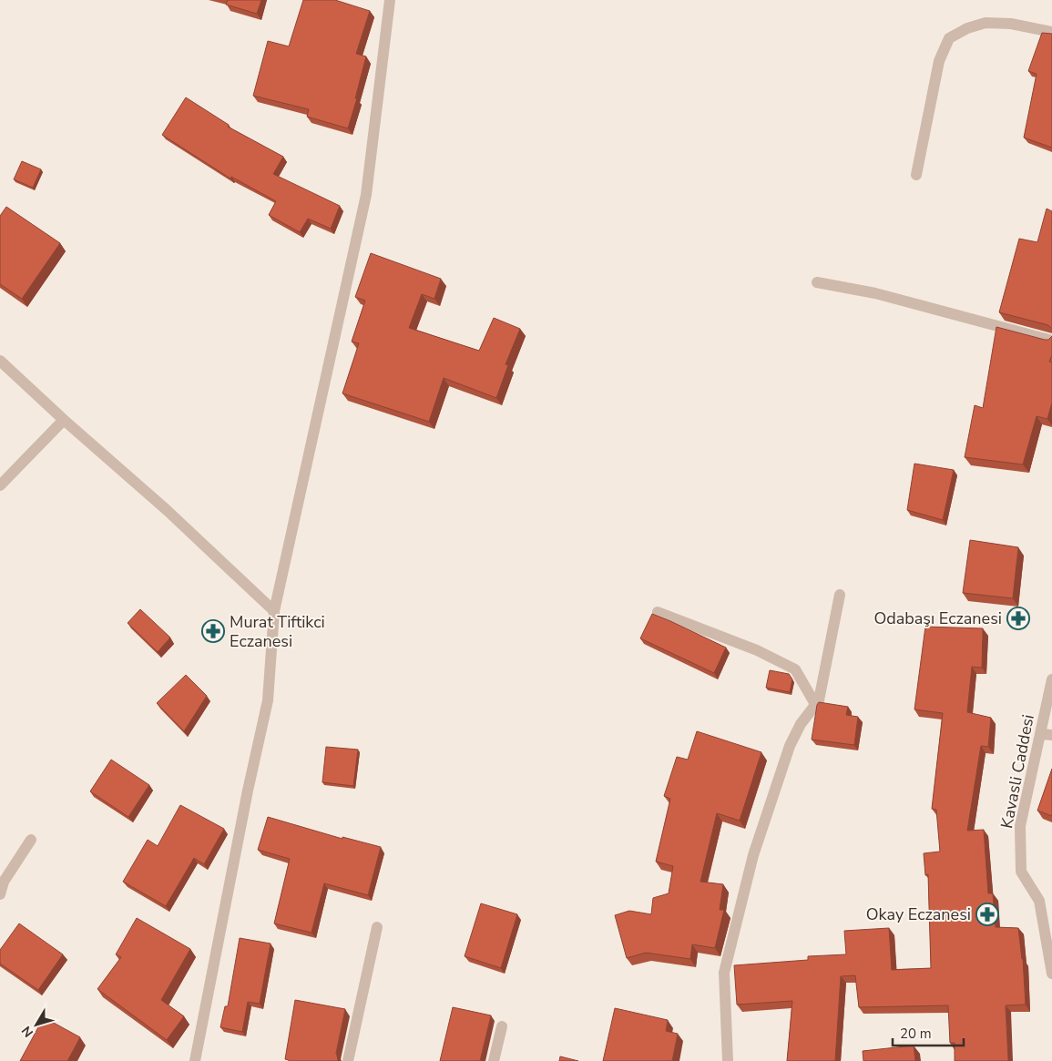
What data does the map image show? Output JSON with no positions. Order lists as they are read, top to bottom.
{
  "streets": {
    "street": ["Kavasli Caddesi"]
  },
  "places": {
    "pharmacy": ["Odabaşı Eczanesi", "Murat Tiftikci Eczanesi", "Okay Eczanesi"]
  },
  "scale_bar": "20 m",
  "north": "bottom left"
}
